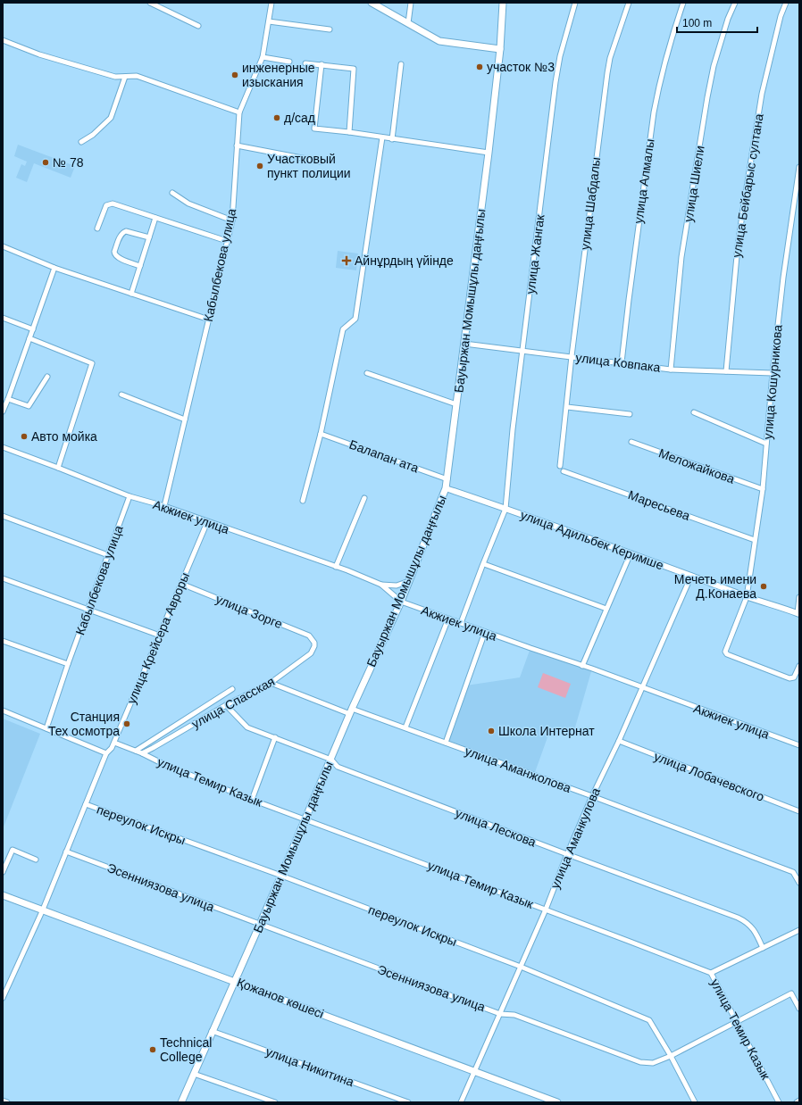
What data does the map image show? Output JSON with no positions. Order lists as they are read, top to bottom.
{
  "streets": {
    "main road": ["Бауыржан Момышұлы даңғылы", "Қожанов көшесі"],
    "street": [
      "улица Алмалы",
      "улица Шиели",
      "улица Бейбарыс султана",
      "улица Шабдалы",
      "улица Жангак",
      "Кабылбекова улица",
      "улица Ковпака",
      "улица Кошурникова",
      "Балапан ата",
      "Меложайкова",
      "Маресьева",
      "Акжиек улица",
      "улица Адильбек Керимше",
      "улица Зорге",
      "улица Крейсера Авроры",
      "улица Спасская",
      "улица Аманжолова",
      "улица Лобачевского",
      "улица Темир Казык",
      "переулок Искры",
      "улица Лескова",
      "улица Аманкулова",
      "Эсенниязова улица",
      "улица Никитина"
    ]
  },
  "crossings": [
    ["улица Алмалы", "улица Ковпака"],
    ["улица Шиели", "улица Ковпака"],
    ["улица Бейбарыс султана", "улица Ковпака"],
    ["улица Шабдалы", "улица Ковпака"],
    ["улица Жангак", "улица Ковпака"],
    ["улица Жангак", "Акжиек улица"],
    ["улица Жангак", "улица Адильбек Керимше"],
    ["Кабылбекова улица", "Акжиек улица"],
    ["Бауыржан Момышұлы даңғылы", "улица Ковпака"],
    ["Бауыржан Момышұлы даңғылы", "Балапан ата"],
    ["Бауыржан Момышұлы даңғылы", "Акжиек улица"],
    ["Бауыржан Момышұлы даңғылы", "улица Адильбек Керимше"],
    ["Бауыржан Момышұлы даңғылы", "улица Аманжолова"],
    ["Бауыржан Момышұлы даңғылы", "улица Темир Казык"],
    ["Бауыржан Момышұлы даңғылы", "переулок Искры"],
    ["Бауыржан Момышұлы даңғылы", "улица Лескова"],
    ["Бауыржан Момышұлы даңғылы", "Эсенниязова улица"],
    ["Бауыржан Момышұлы даңғылы", "Қожанов көшесі"],
    ["Бауыржан Момышұлы даңғылы", "улица Никитина"],
    ["улица Ковпака", "улица Кошурникова"],
    ["улица Кошурникова", "Меложайкова"],
    ["улица Кошурникова", "Маресьева"],
    ["улица Кошурникова", "улица Адильбек Керимше"],
    ["Акжиек улица", "улица Крейсера Авроры"],
    ["Акжиек улица", "улица Аманкулова"],
    ["улица Адильбек Керимше", "улица Аманкулова"],
    ["улица Зорге", "улица Крейсера Авроры"],
    ["улица Зорге", "улица Спасская"],
    ["улица Крейсера Авроры", "улица Темир Казык"],
    ["улица Крейсера Авроры", "переулок Искры"],
    ["улица Крейсера Авроры", "Эсенниязова улица"],
    ["улица Крейсера Авроры", "Қожанов көшесі"],
    ["улица Спасская", "улица Аманжолова"],
    ["улица Спасская", "улица Темир Казык"],
    ["улица Спасская", "улица Лескова"],
    ["улица Аманжолова", "улица Аманкулова"],
    ["улица Лобачевского", "улица Аманкулова"],
    ["улица Темир Казык", "улица Аманкулова"],
    ["улица Темир Казык", "Эсенниязова улица"],
    ["переулок Искры", "улица Аманкулова"],
    ["переулок Искры", "Эсенниязова улица"],
    ["улица Лескова", "улица Аманкулова"],
    ["улица Аманкулова", "Эсенниязова улица"],
    ["улица Аманкулова", "Қожанов көшесі"]
  ],
  "places": {
    "other": [
      "участок №3",
      "инженерные изыскания",
      "д/сад",
      "№ 78",
      "Участковый пункт полиции",
      "Авто мойка",
      "Мечеть имени Д.Конаева",
      "Станция Тех осмотра",
      "Школа Интернат",
      "Technical College"
    ],
    "health": ["Айнұрдың үйінде"]
  },
  "scale_bar": "100 m"
}
